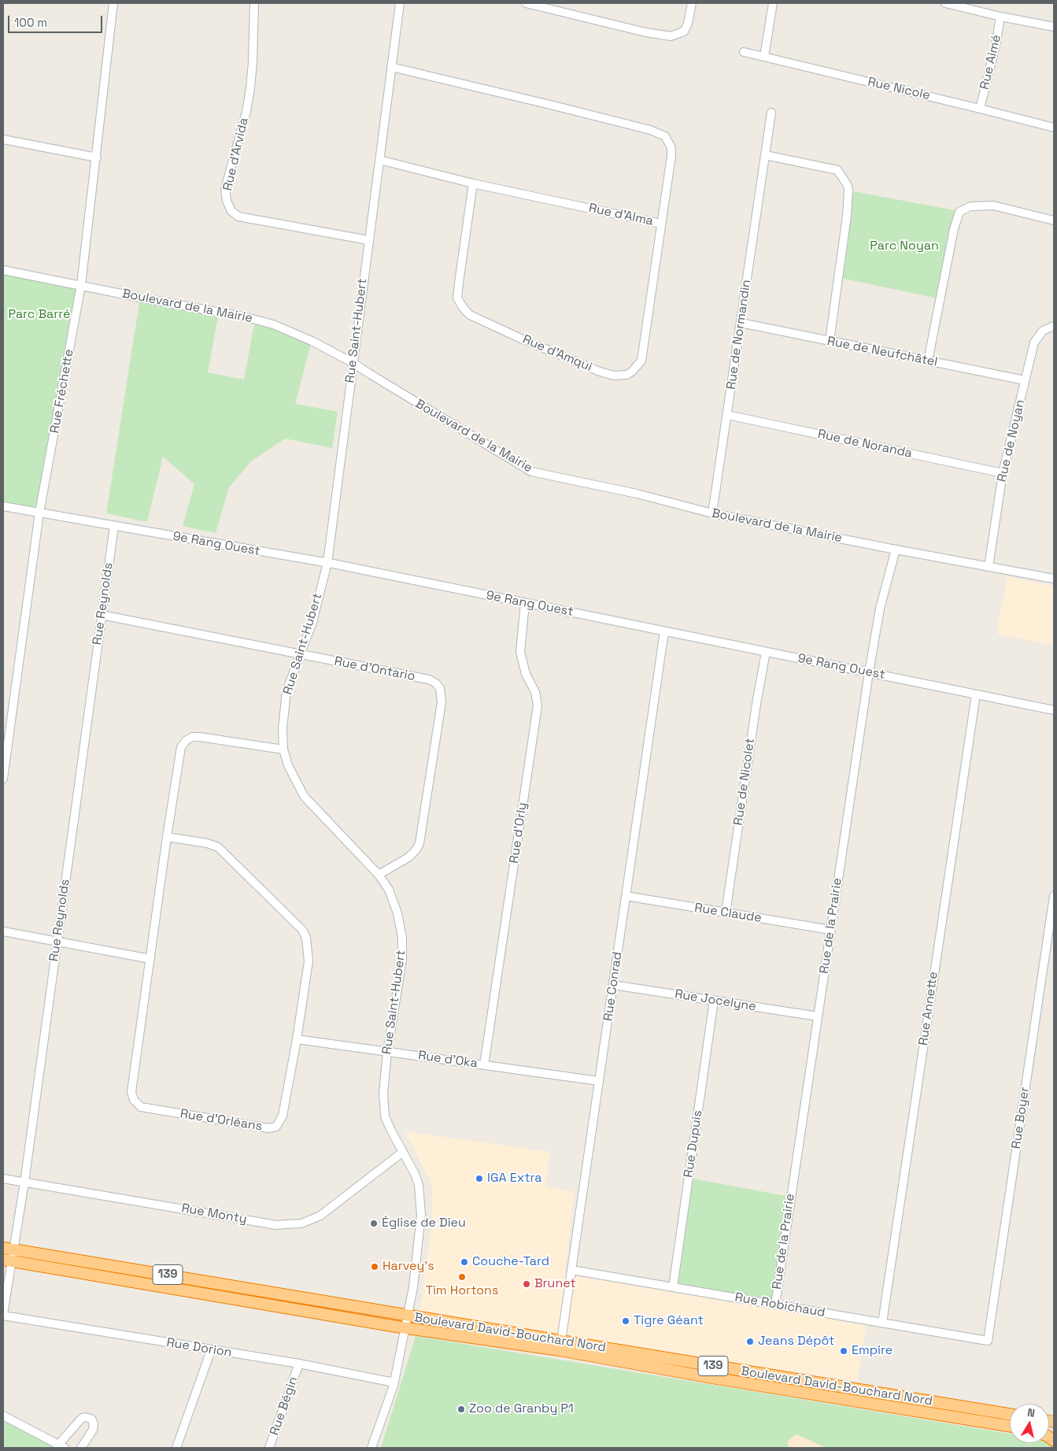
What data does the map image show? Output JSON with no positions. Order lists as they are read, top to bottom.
{
  "streets": {
    "highway": ["139", "Boulevard David-Bouchard Nord"],
    "street": [
      "Rue Aimé",
      "Rue Nicole",
      "Rue d'Arvida",
      "Rue d'Alma",
      "Boulevard de la Mairie",
      "Rue Saint-Hubert",
      "Rue de Normandin",
      "Rue de Neufchâtel",
      "Rue d'Amqui",
      "Rue Fréchette",
      "Rue de Noyan",
      "Rue de Noranda",
      "9e Rang Ouest",
      "Rue Reynolds",
      "Rue d'Ontario",
      "Rue de Nicolet",
      "Rue d'Orly",
      "Rue Claude",
      "Rue de la Prairie",
      "Rue Conrad",
      "Rue Jocelyne",
      "Rue Annette",
      "Rue d'Oka",
      "Rue Boyer",
      "Rue d'Orléans",
      "Rue Dupuis",
      "Rue Monty",
      "Rue Robichaud",
      "Rue Dorion",
      "Rue Bégin"
    ]
  },
  "crossings": [
    ["Rue Aimé", "Rue Nicole"],
    ["Rue d'Arvida", "Rue Saint-Hubert"],
    ["Rue d'Alma", "Rue Saint-Hubert"],
    ["Rue d'Alma", "Rue d'Amqui"],
    ["Boulevard de la Mairie", "Rue Saint-Hubert"],
    ["Boulevard de la Mairie", "Rue de Normandin"],
    ["Boulevard de la Mairie", "Rue Fréchette"],
    ["Boulevard de la Mairie", "Rue de Noyan"],
    ["Boulevard de la Mairie", "Rue de la Prairie"],
    ["Rue Saint-Hubert", "9e Rang Ouest"],
    ["Rue Saint-Hubert", "Rue d'Ontario"],
    ["Rue Saint-Hubert", "Rue d'Oka"],
    ["Rue Saint-Hubert", "Rue d'Orléans"],
    ["Rue Saint-Hubert", "Rue Monty"],
    ["Rue Saint-Hubert", "Boulevard David-Bouchard Nord"],
    ["Rue Saint-Hubert", "Rue Dorion"],
    ["Rue de Normandin", "Rue de Neufchâtel"],
    ["Rue de Normandin", "Rue de Noranda"],
    ["Rue de Neufchâtel", "Rue de Noyan"],
    ["Rue Fréchette", "9e Rang Ouest"],
    ["Rue de Noyan", "Rue de Noranda"],
    ["9e Rang Ouest", "Rue Reynolds"],
    ["9e Rang Ouest", "Rue de Nicolet"],
    ["9e Rang Ouest", "Rue d'Orly"],
    ["9e Rang Ouest", "Rue de la Prairie"],
    ["9e Rang Ouest", "Rue Conrad"],
    ["9e Rang Ouest", "Rue Annette"],
    ["Rue Reynolds", "Rue d'Ontario"],
    ["Rue Reynolds", "Rue Monty"],
    ["Rue Reynolds", "Boulevard David-Bouchard Nord"],
    ["Rue Reynolds", "Rue Dorion"],
    ["Rue de Nicolet", "Rue Claude"],
    ["Rue d'Orly", "Rue d'Oka"],
    ["Rue Claude", "Rue de la Prairie"],
    ["Rue Claude", "Rue Conrad"],
    ["Rue de la Prairie", "Rue Jocelyne"],
    ["Rue de la Prairie", "Rue Robichaud"],
    ["Rue Conrad", "Rue Jocelyne"],
    ["Rue Conrad", "Rue d'Oka"],
    ["Rue Conrad", "Rue Robichaud"],
    ["Rue Conrad", "Boulevard David-Bouchard Nord"],
    ["Rue Jocelyne", "Rue Dupuis"],
    ["Rue Annette", "Rue Robichaud"],
    ["Rue d'Oka", "Rue d'Orléans"],
    ["Rue Boyer", "Rue Robichaud"],
    ["Rue Dupuis", "Rue Robichaud"],
    ["Rue Dorion", "Rue Bégin"]
  ],
  "parks": ["Parc Noyan", "Parc Barré"],
  "places": [
    "IGA Extra",
    "Église de Dieu",
    "Couche-Tard",
    "Harvey's",
    "Tim Hortons",
    "Brunet",
    "Tigre Géant",
    "Jeans Dépôt",
    "Empire",
    "Zoo de Granby P1"
  ],
  "scale_bar": "100 m",
  "north": "top"
}
